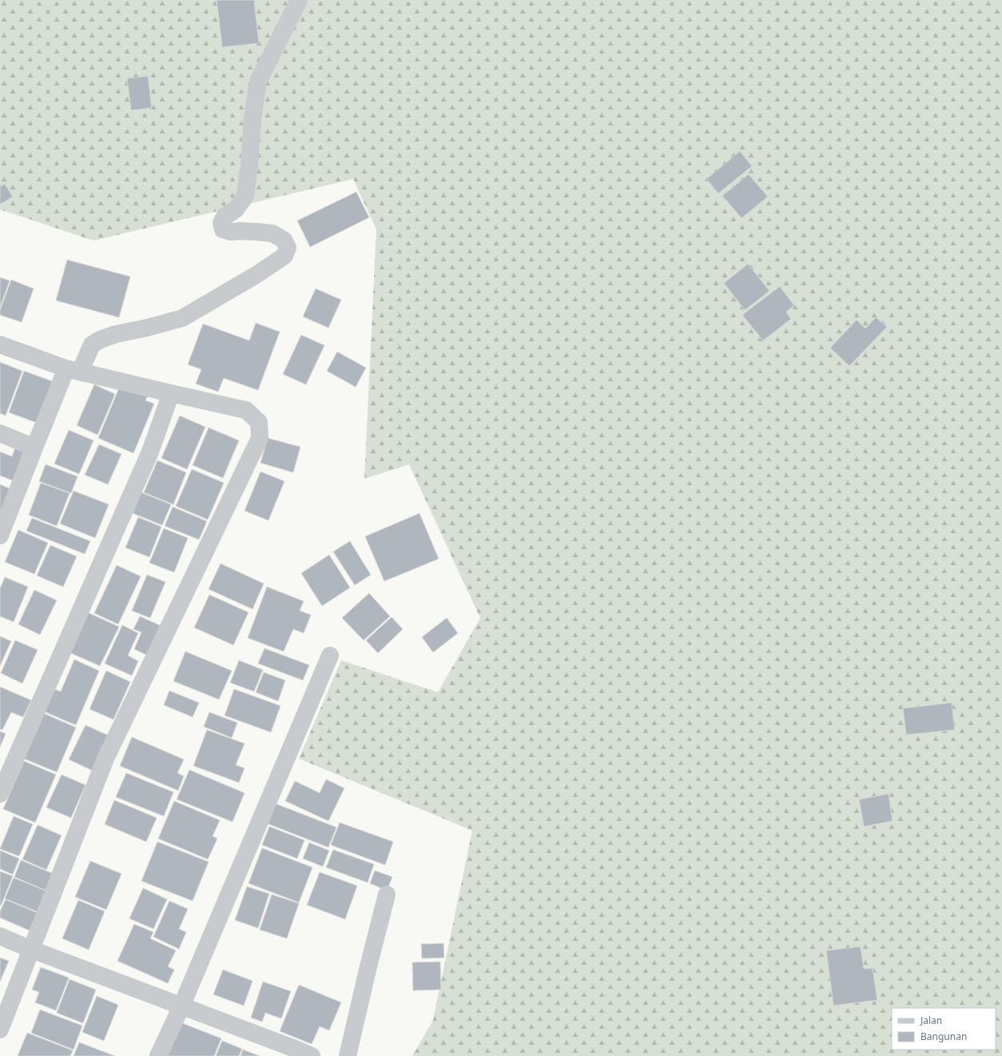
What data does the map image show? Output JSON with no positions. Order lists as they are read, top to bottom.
{
  "legend": ["Jalan", "Bangunan"]
}
